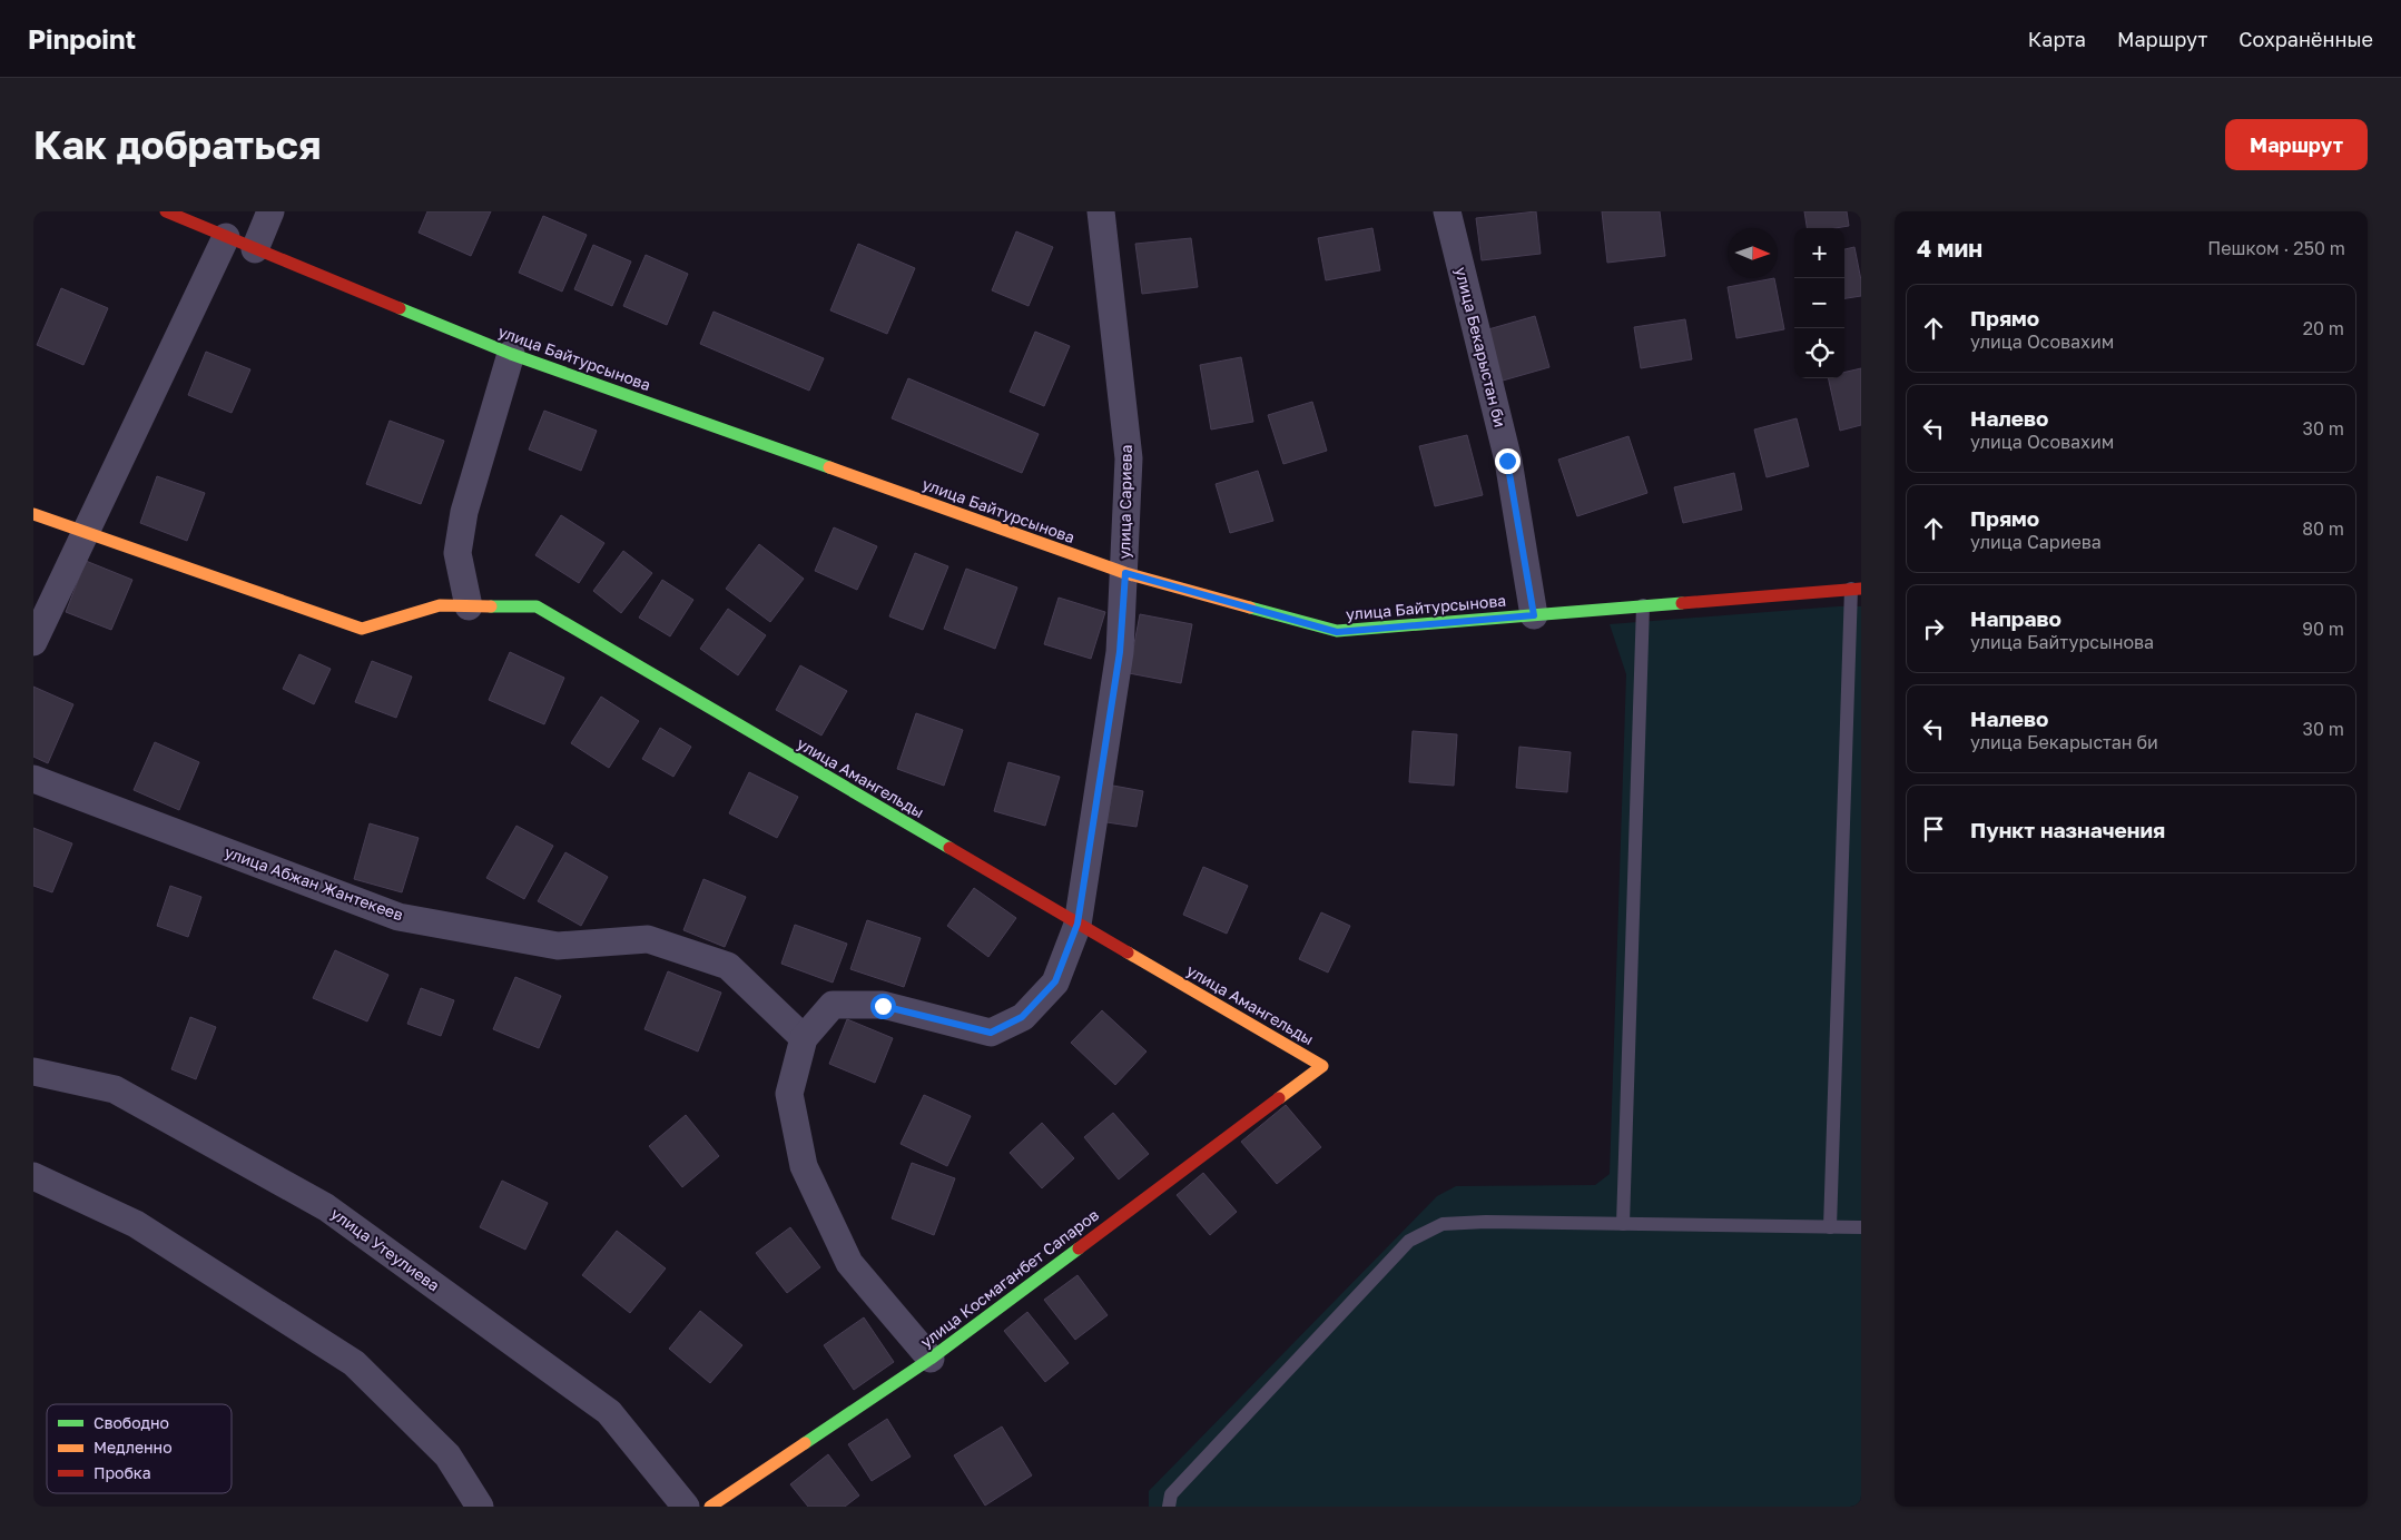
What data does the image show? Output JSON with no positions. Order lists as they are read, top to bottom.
{
  "streets": {
    "street": [
      "улица Бекарыстан би",
      "улица Байтурсынова",
      "улица Сариева",
      "улица Амангельды",
      "улица Абжан Жантекеев",
      "улица Утеулиева",
      "улица Космаганбет Сапаров"
    ]
  },
  "crossings": [
    ["улица Бекарыстан би", "улица Байтурсынова"],
    ["улица Байтурсынова", "улица Сариева"],
    ["улица Сариева", "улица Амангельды"],
    ["улица Сариева", "улица Абжан Жантекеев"],
    ["улица Амангельды", "улица Космаганбет Сапаров"]
  ],
  "legend": ["Свободно", "Медленно", "Пробка"],
  "north": "right",
  "page": {
    "header": "Pinpoint",
    "nav": ["Карта", "Маршрут", "Сохранённые"],
    "buttons": "Маршрут",
    "title": "Как добраться",
    "heading": ["4 мин", "Пешком · 250 m"],
    "map_buttons": ["+", "−"],
    "list": [
      ["Прямо", "улица Осовахим", "20 m"],
      ["Налево", "улица Осовахим", "30 m"],
      ["Прямо", "улица Сариева", "80 m"],
      ["Направо", "улица Байтурсынова", "90 m"],
      ["Налево", "улица Бекарыстан би", "30 m"],
      "Пункт назначения"
    ]
  }
}
